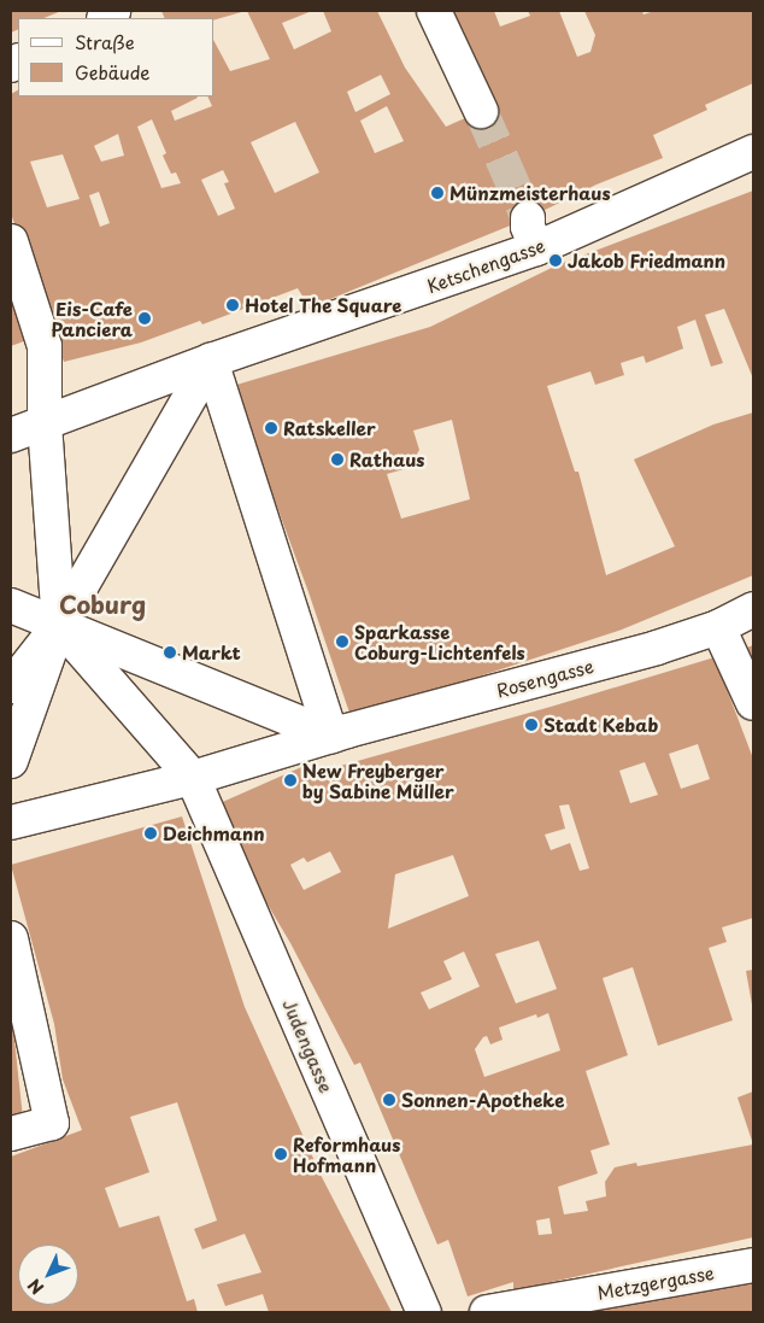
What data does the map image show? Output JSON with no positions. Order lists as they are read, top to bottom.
{
  "streets": {
    "street": [
      "Ketschengasse",
      "Rosengasse",
      "Judengasse",
      "Metzgergasse"
    ]
  },
  "districts": ["Coburg"],
  "places": [
    "Münzmeisterhaus",
    "Jakob Friedmann",
    "Hotel The Square",
    "Eis-Cafe Panciera",
    "Ratskeller",
    "Rathaus",
    "Sparkasse Coburg-Lichtenfels",
    "Markt",
    "Stadt Kebab",
    "New Freyberger by Sabine Müller",
    "Deichmann",
    "Sonnen-Apotheke",
    "Reformhaus Hofmann"
  ],
  "legend": ["Straße", "Gebäude"],
  "north": "bottom left"
}
